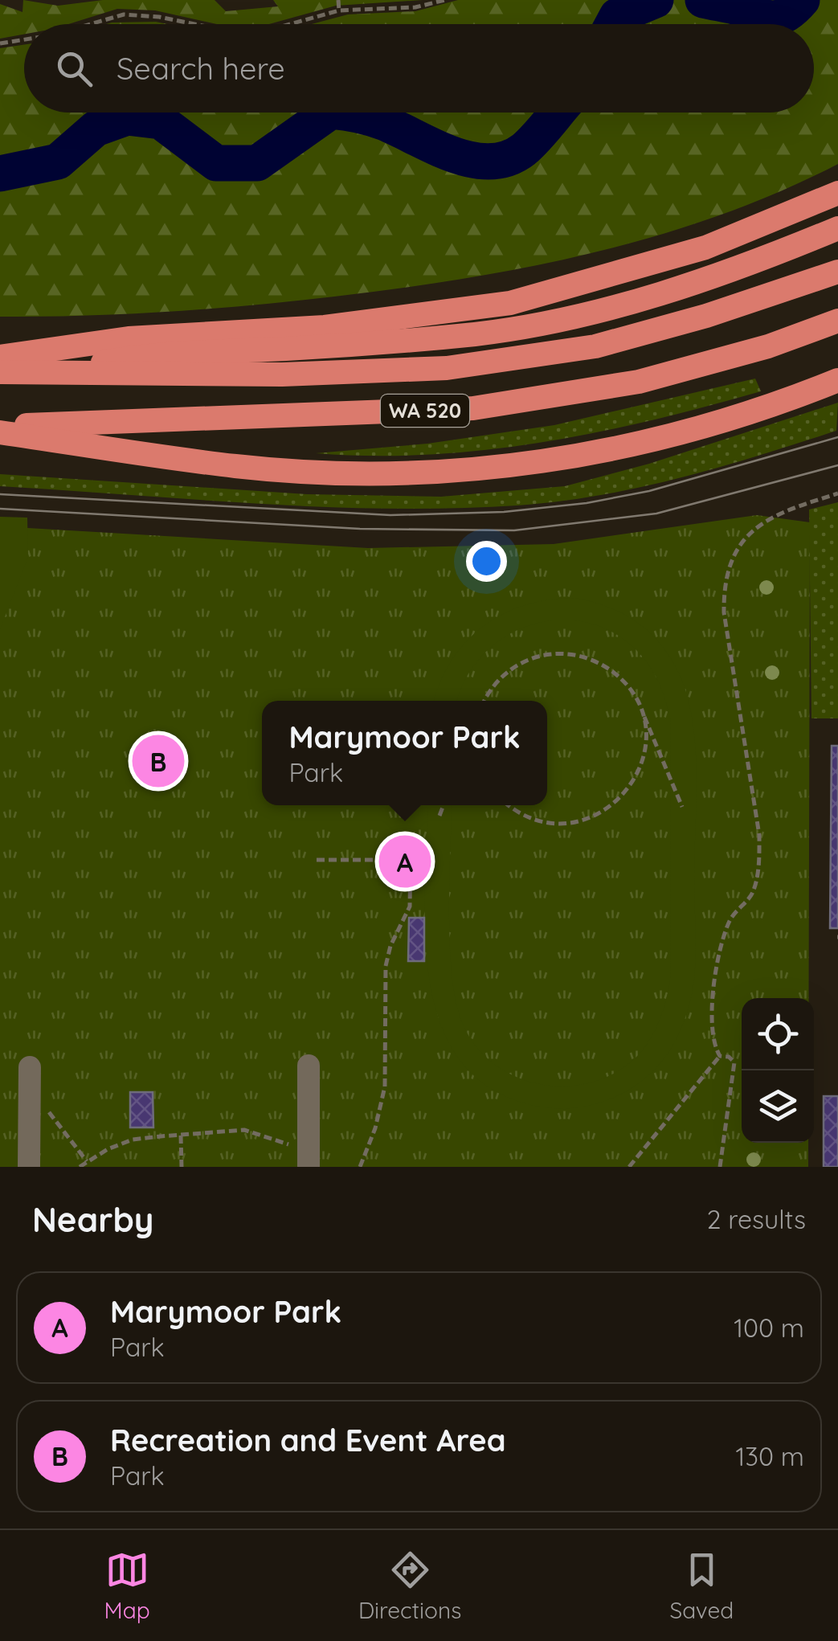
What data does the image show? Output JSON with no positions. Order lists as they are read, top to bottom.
{
  "streets": {
    "highway": ["WA 520"]
  },
  "page": {
    "search": "Search here",
    "popup": ["Marymoor Park", "Park"],
    "pins": ["B", "A"],
    "heading": ["Nearby", "2 results"],
    "list": [
      {
        "mark": "A",
        "name": "Marymoor Park",
        "note": "Park",
        "value": "100 m"
      },
      {
        "mark": "B",
        "name": "Recreation and Event Area",
        "note": "Park",
        "value": "130 m"
      }
    ],
    "nav": ["Map", "Directions", "Saved"]
  }
}
